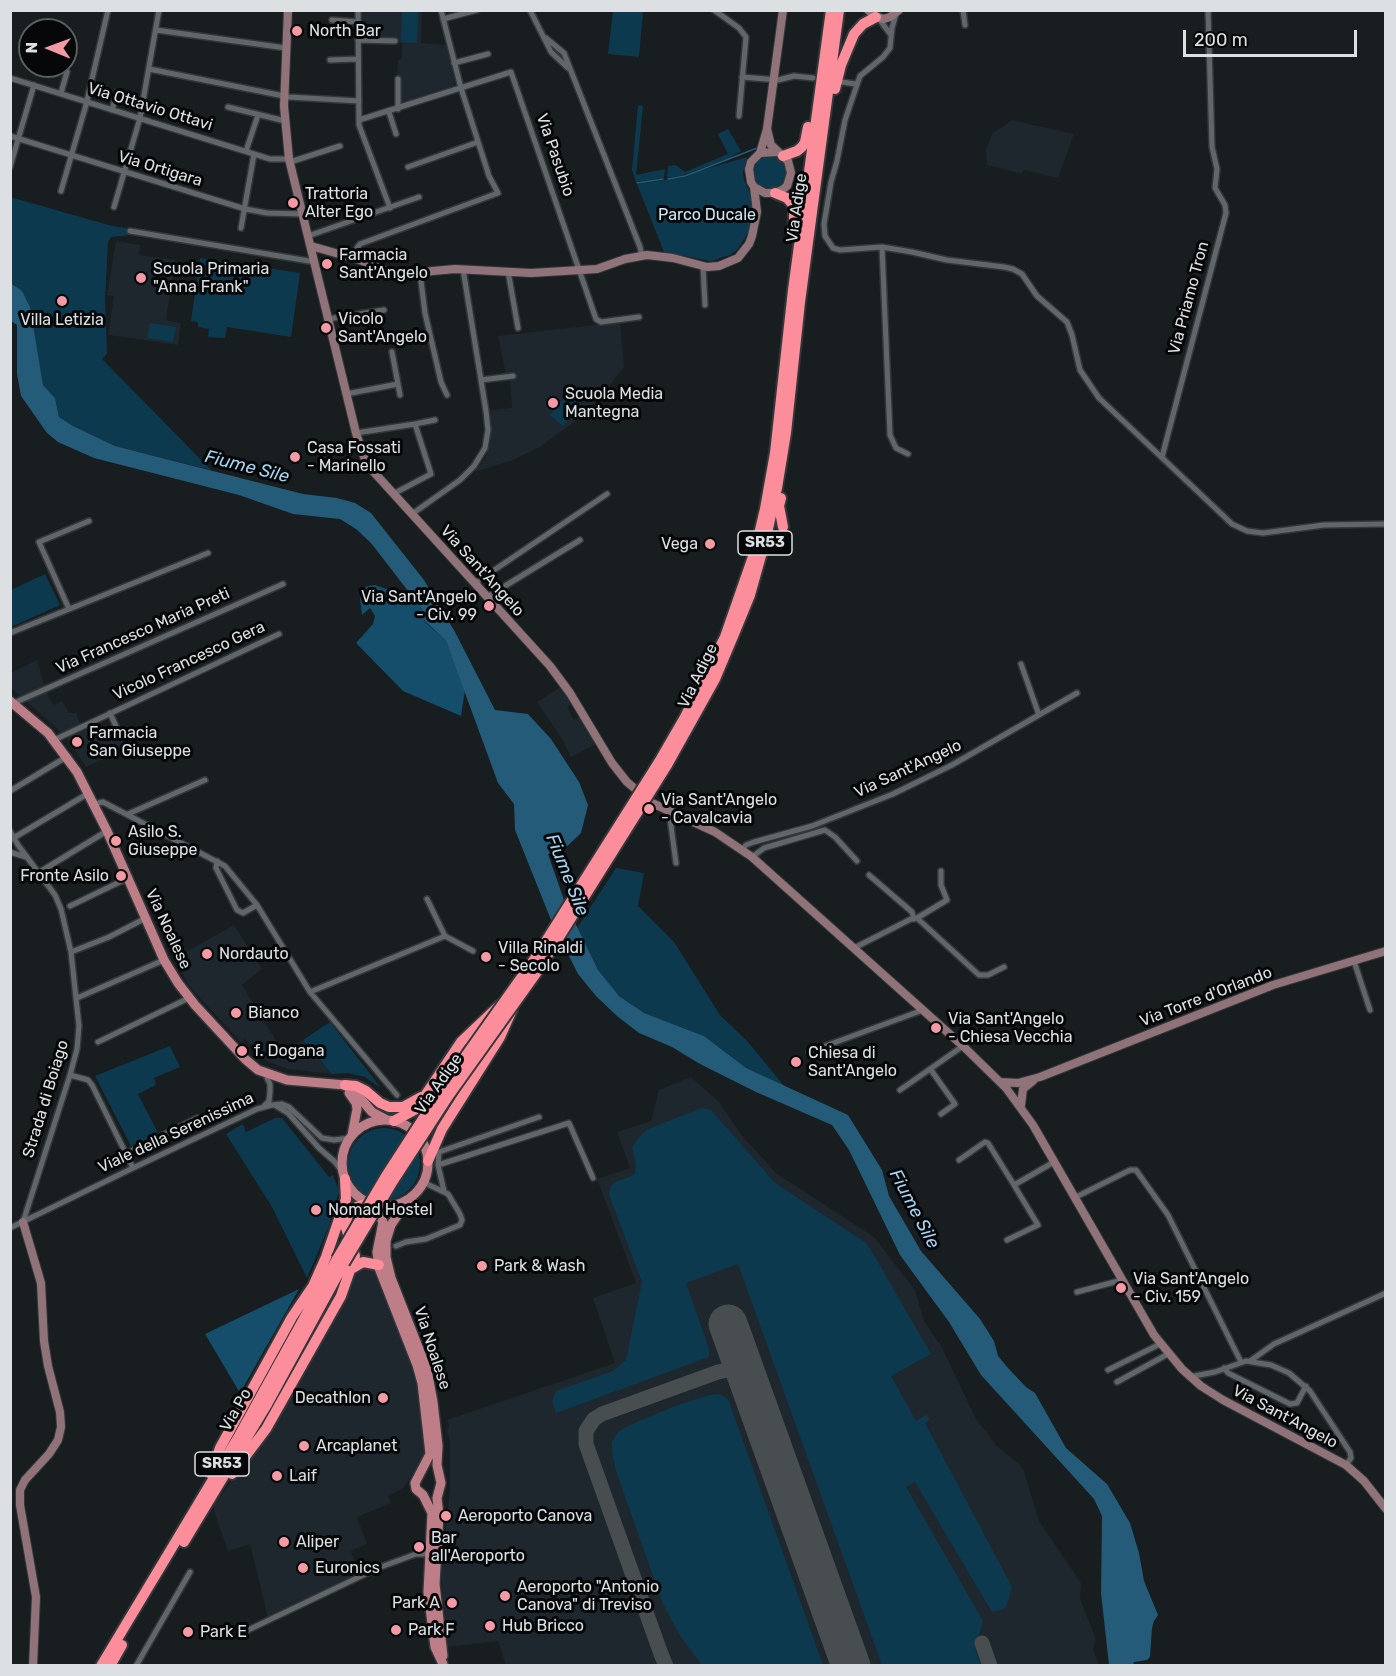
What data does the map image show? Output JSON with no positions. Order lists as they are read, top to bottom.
{
  "streets": {
    "highway": ["Via Adige", "SR53", "Via Po"],
    "main road": ["Via Noalese"],
    "street": [
      "Via Ottavio Ottavi",
      "Via Pasubio",
      "Via Ortigara",
      "Via Priamo Tron",
      "Via Sant'Angelo",
      "Via Francesco Maria Preti",
      "Vicolo Francesco Gera",
      "Via Torre d'Orlando",
      "Strada di Boiago",
      "Viale della Serenissima"
    ]
  },
  "crossings": [
    ["Via Ottavio Ottavi", "Via Sant'Angelo"],
    ["Via Ortigara", "Via Sant'Angelo"],
    ["Via Adige", "Via Po"],
    ["Via Sant'Angelo", "Via Torre d'Orlando"],
    ["Via Francesco Maria Preti", "Via Noalese"],
    ["Vicolo Francesco Gera", "Via Noalese"],
    ["Via Noalese", "Viale della Serenissima"],
    ["Strada di Boiago", "Viale della Serenissima"]
  ],
  "water": ["Fiume Sile"],
  "parks": ["Parco Ducale"],
  "places": [
    "North Bar",
    "Trattoria Alter Ego",
    "Farmacia Sant'Angelo",
    "Scuola Primaria \"Anna Frank\"",
    "Villa Letizia",
    "Vicolo Sant'Angelo",
    "Scuola Media Mantegna",
    "Casa Fossati - Marinello",
    "Vega",
    "Via Sant'Angelo - Civ. 99",
    "Farmacia San Giuseppe",
    "Via Sant'Angelo - Cavalcavia",
    "Asilo S. Giuseppe",
    "Fronte Asilo",
    "Nordauto",
    "Villa Rinaldi - Secolo",
    "Bianco",
    "Via Sant'Angelo - Chiesa Vecchia",
    "f. Dogana",
    "Chiesa di Sant'Angelo",
    "Nomad Hostel",
    "Park & Wash",
    "Via Sant'Angelo - Civ. 159",
    "Decathlon",
    "Arcaplanet",
    "Laif",
    "Aeroporto Canova",
    "Aliper",
    "Bar all'Aeroporto",
    "Euronics",
    "Aeroporto \"Antonio Canova\" di Treviso",
    "Park A",
    "Hub Bricco",
    "Park F",
    "Park E"
  ],
  "scale_bar": "200 m",
  "north": "left"
}
